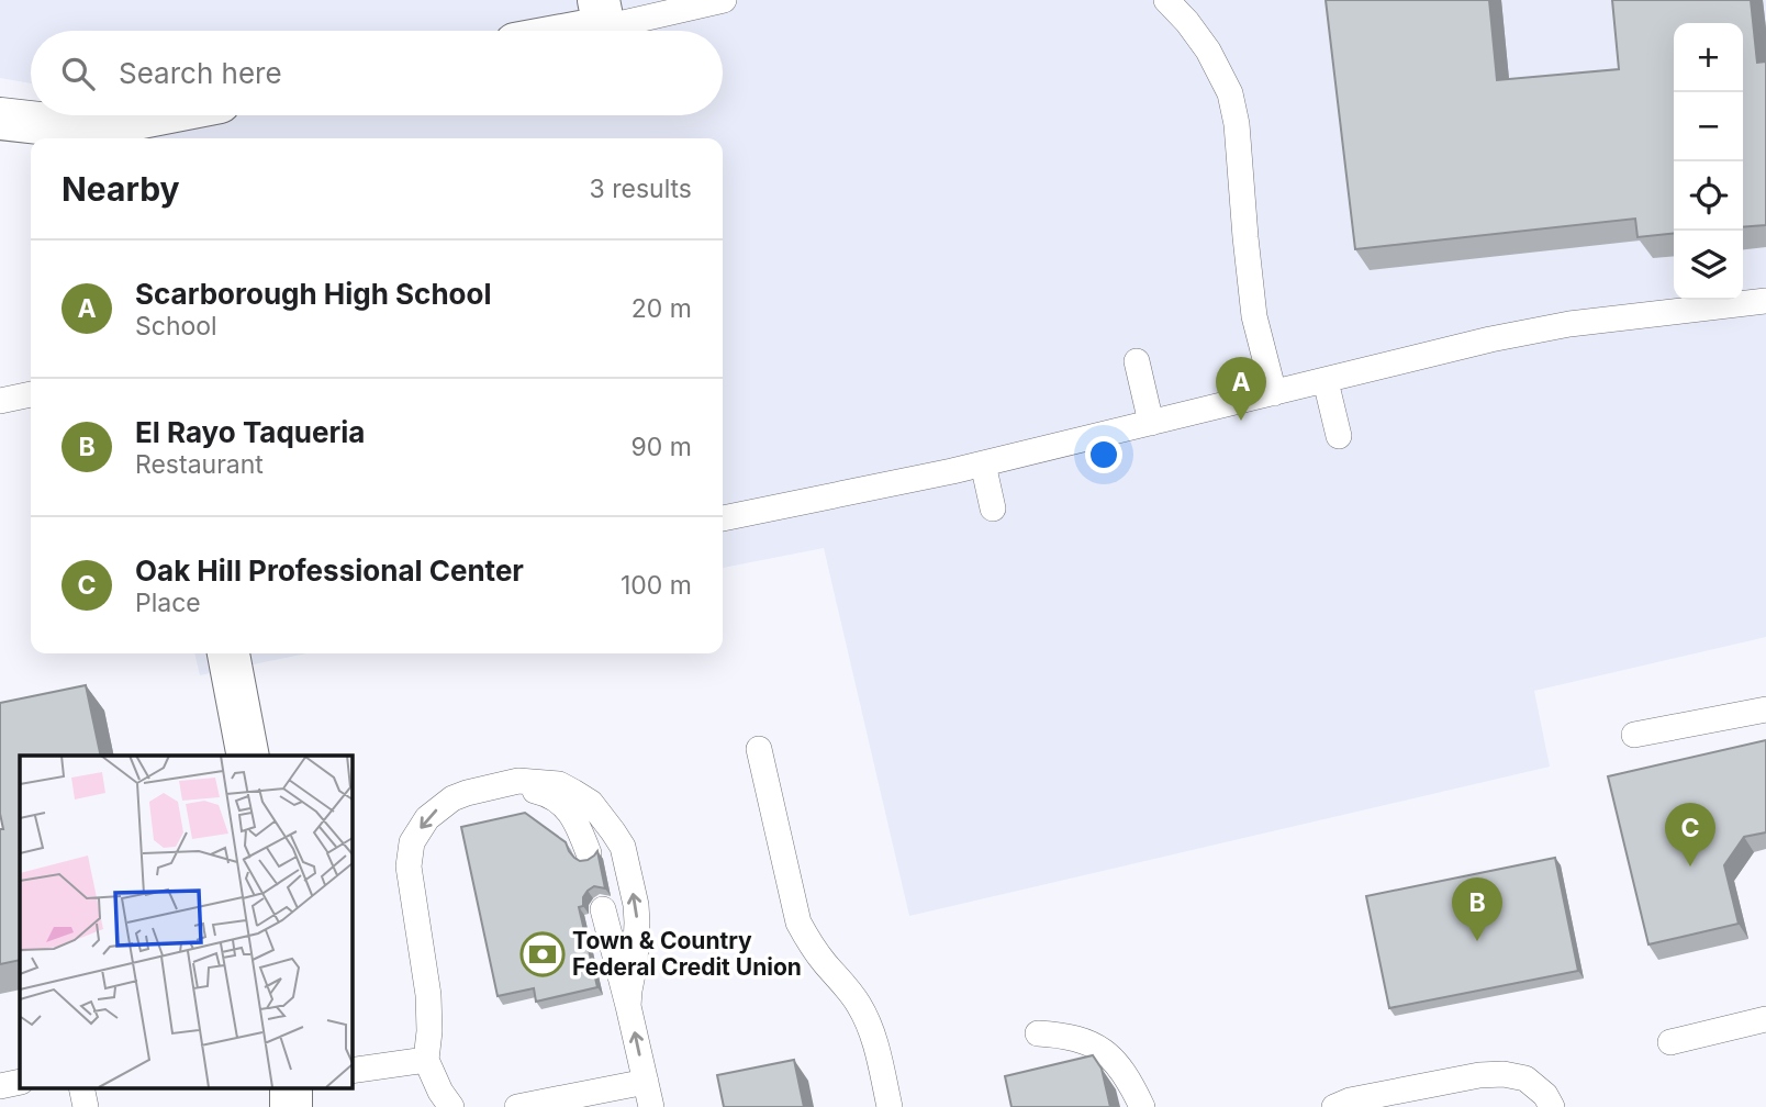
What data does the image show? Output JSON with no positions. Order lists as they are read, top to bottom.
{
  "places": {
    "bank": ["Town & Country Federal Credit Union"]
  },
  "page": {
    "map_buttons": ["+", "−"],
    "search": "Search here",
    "heading": ["Nearby", "3 results"],
    "list": [
      {
        "mark": "A",
        "name": "Scarborough High School",
        "note": "School",
        "value": "20 m"
      },
      {
        "mark": "B",
        "name": "El Rayo Taqueria",
        "note": "Restaurant",
        "value": "90 m"
      },
      {
        "mark": "C",
        "name": "Oak Hill Professional Center",
        "note": "Place",
        "value": "100 m"
      }
    ],
    "pins": ["A", "C", "B"]
  }
}
